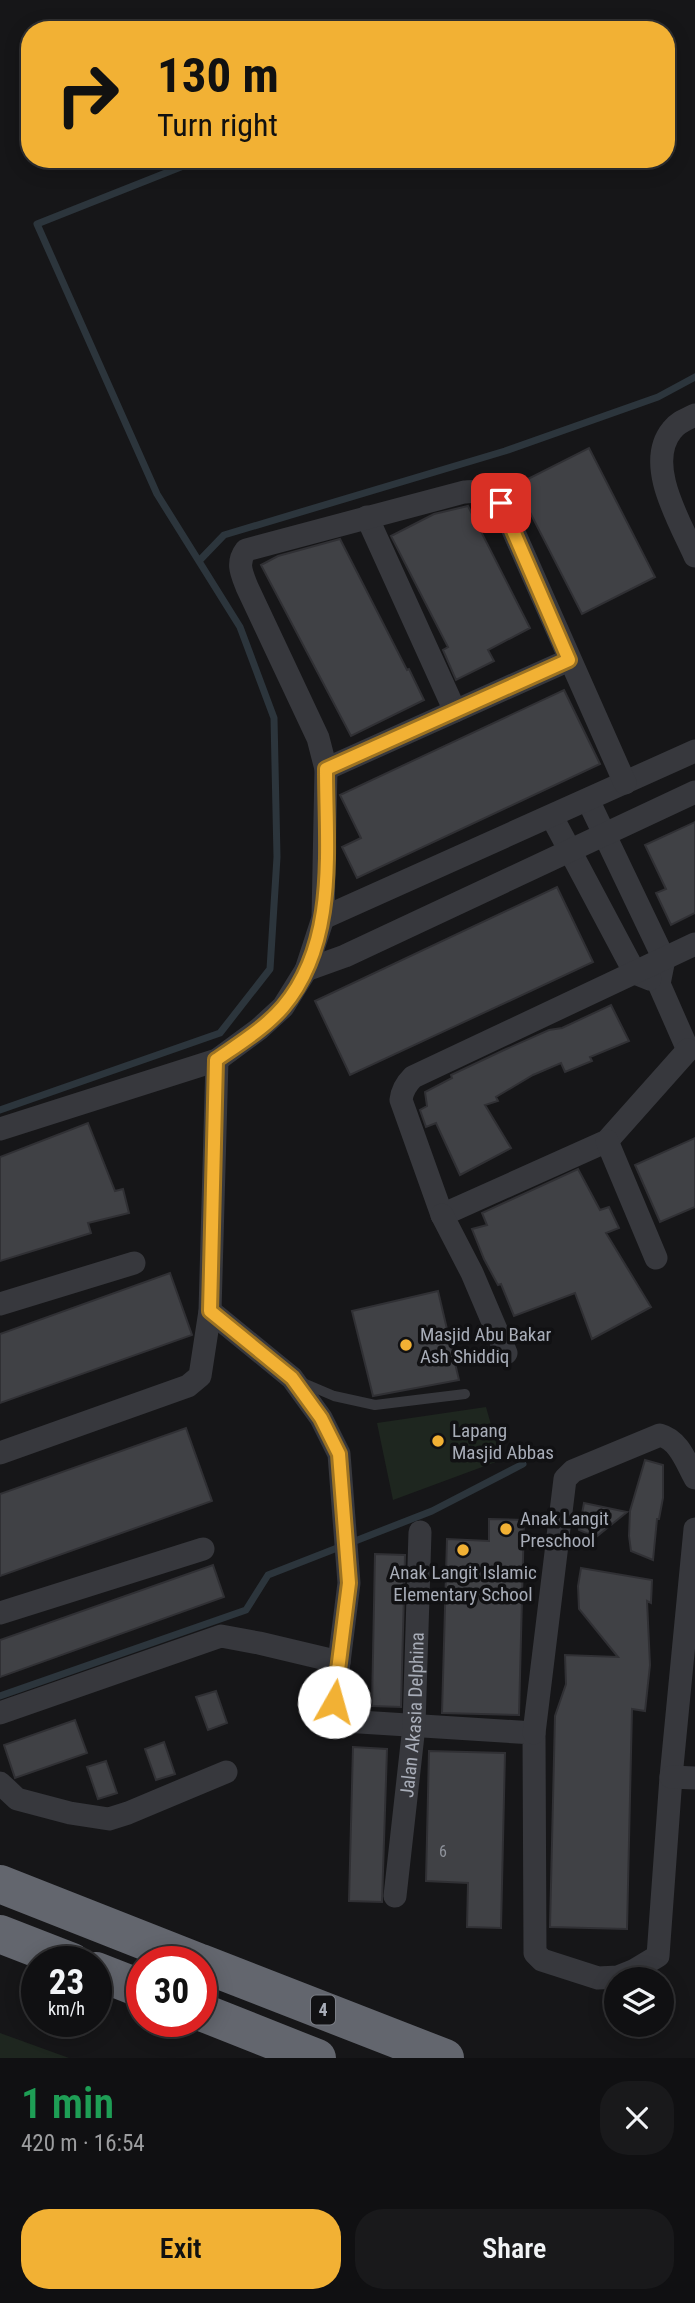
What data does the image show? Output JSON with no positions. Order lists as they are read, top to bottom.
{
  "streets": {
    "highway": ["4"],
    "street": ["Jalan Akasia Delphina"]
  },
  "places": [
    "Masjid Abu Bakar Ash Shiddiq",
    "Lapang Masjid Abbas",
    "Anak Langit Preschool",
    "Anak Langit Islamic Elementary School"
  ],
  "house_numbers": ["6"],
  "page": {
    "turn": ["130 m", "Turn right"],
    "speed": "23 km/h",
    "limit": "30",
    "heading": ["1 min", "420 m · 16:54"],
    "buttons": ["Exit", "Share"]
  }
}
